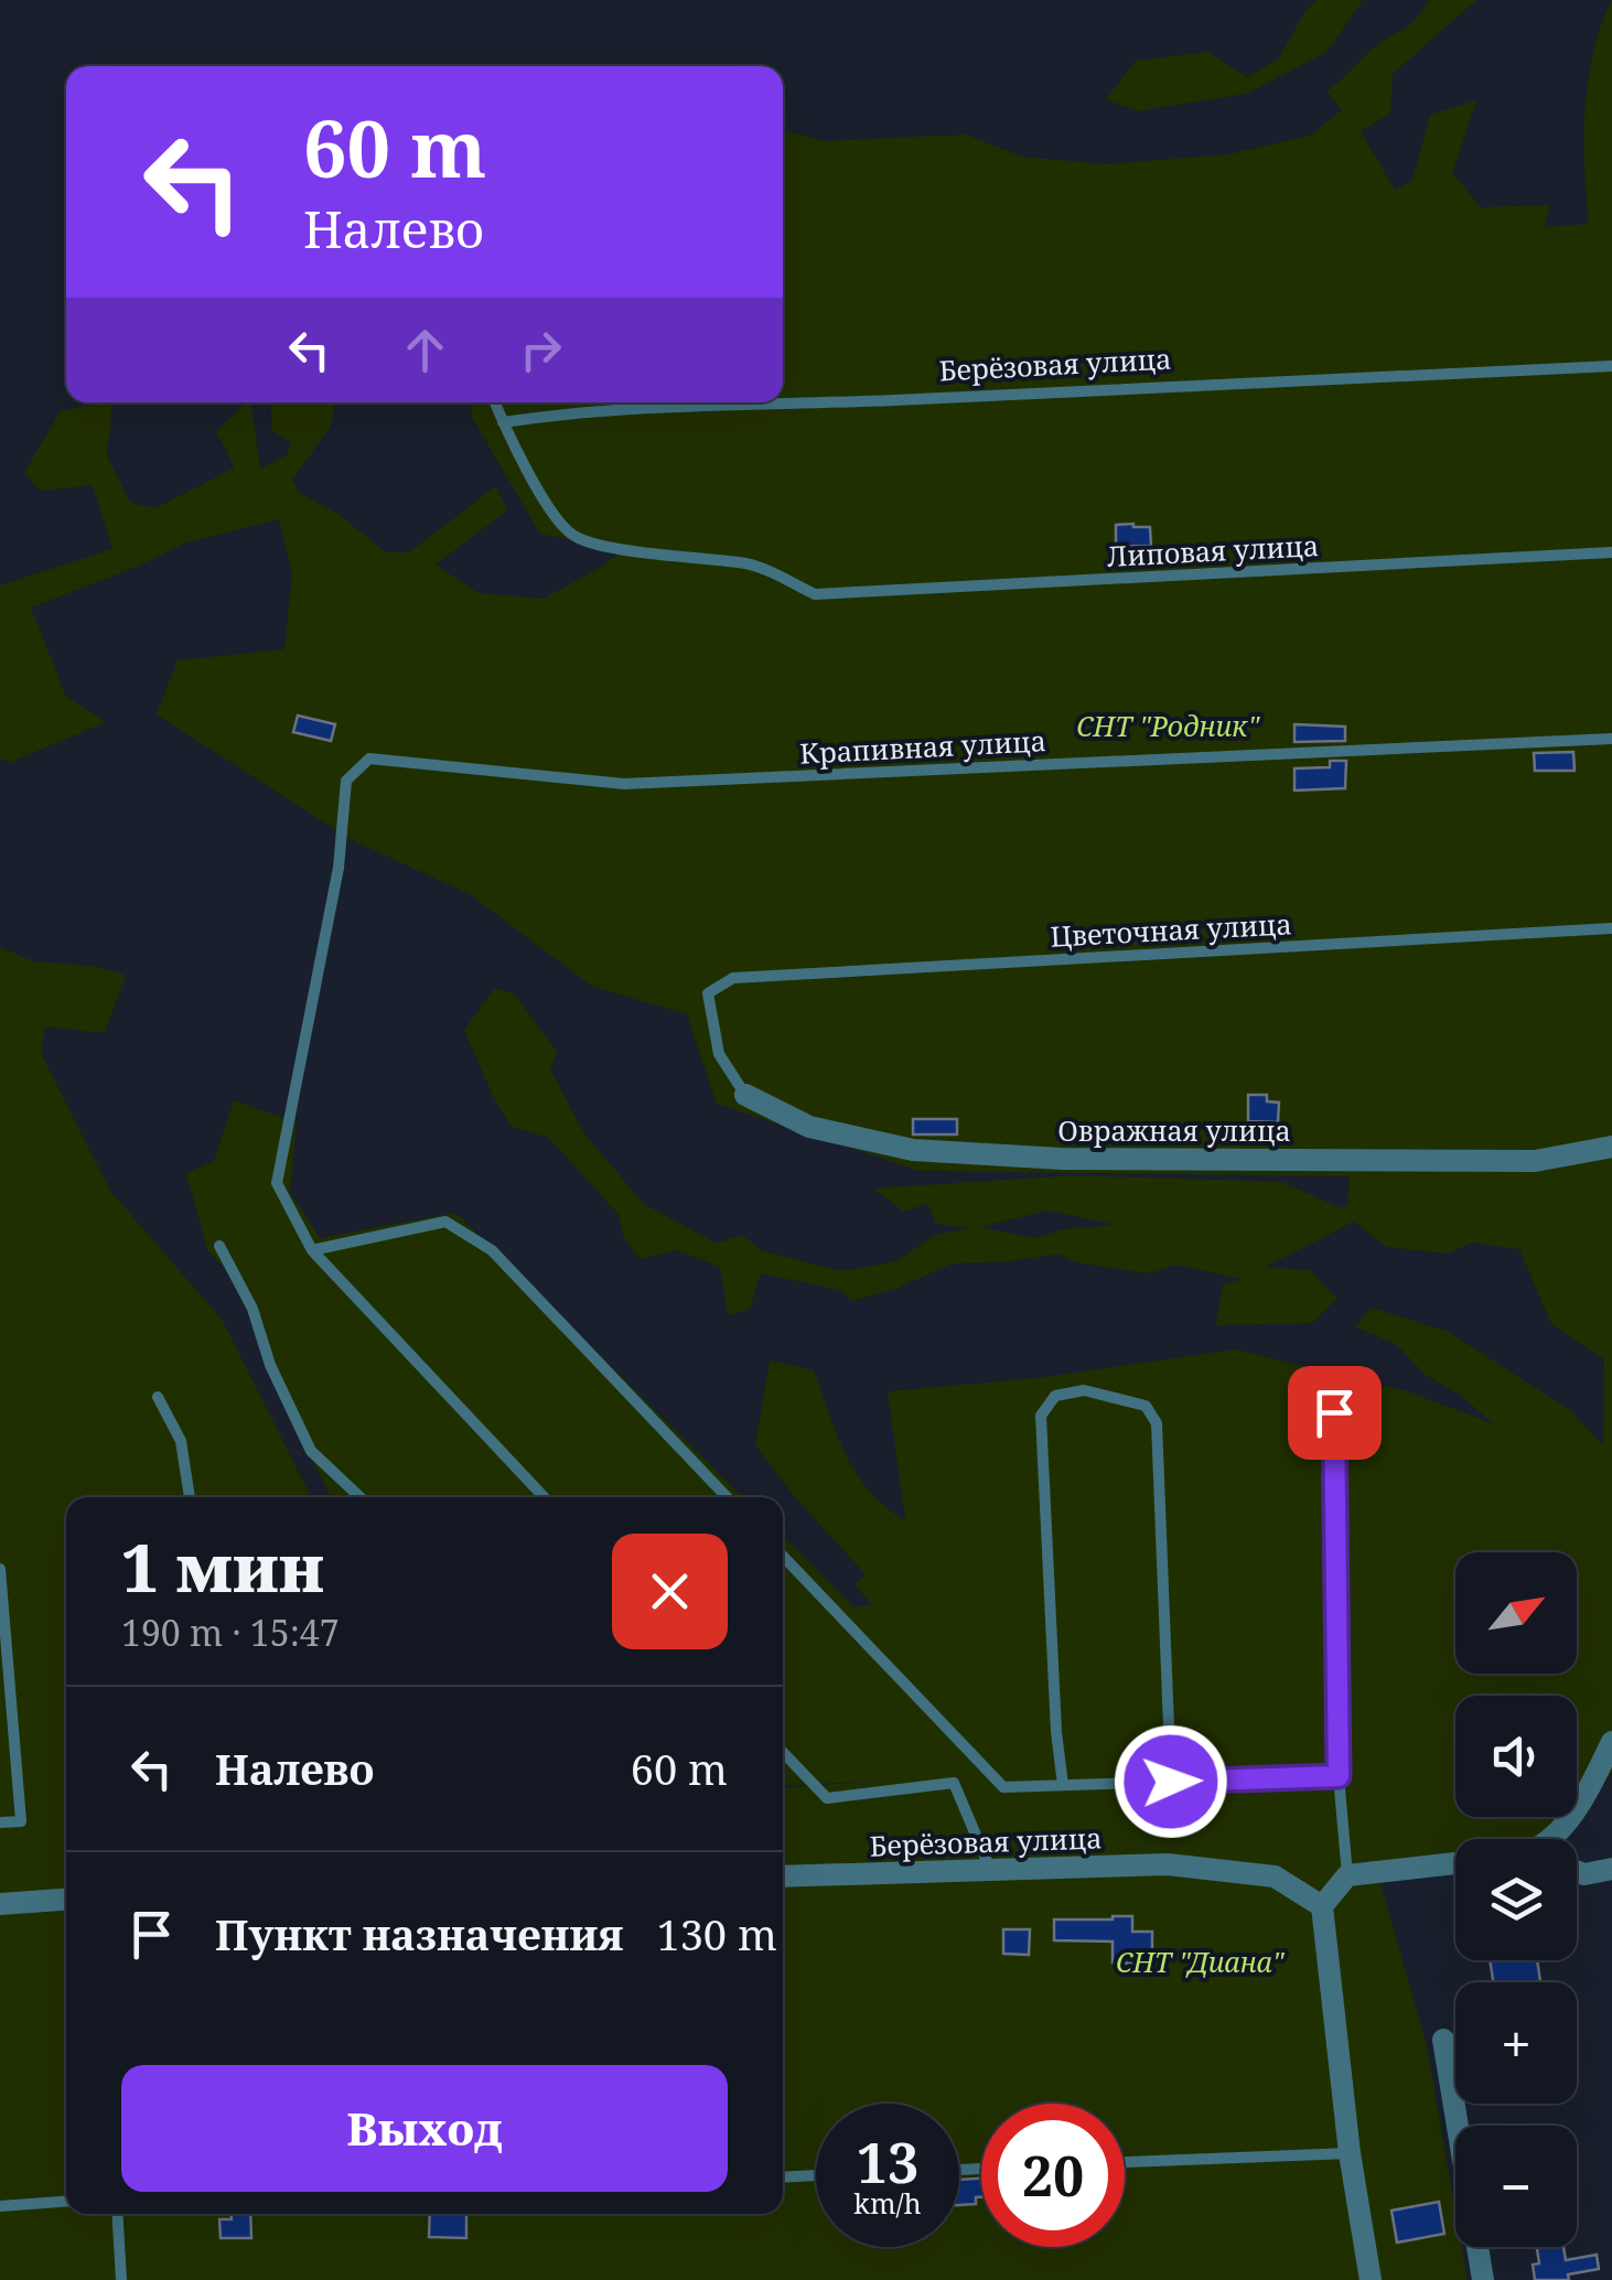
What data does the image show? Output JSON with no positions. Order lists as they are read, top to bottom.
{
  "streets": {
    "street": ["Берёзовая улица", "Овражная улица"],
    "lane": ["Липовая улица", "Крапивная улица", "Цветочная улица"]
  },
  "crossings": [
    ["Берёзовая улица", "Липовая улица"],
    ["Цветочная улица", "Овражная улица"]
  ],
  "parks": ["СНТ \"Родник\"", "СНТ \"Диана\""],
  "north": "top right",
  "page": {
    "turn": ["60 m", "Налево"],
    "heading": ["1 мин", "190 m · 15:47"],
    "map_buttons": ["+", "−"],
    "list": [
      {
        "name": "Налево",
        "value": "60 m"
      },
      {
        "name": "Пункт назначения",
        "value": "130 m"
      }
    ],
    "buttons": "Выход",
    "speed": "13 km/h",
    "limit": "20"
  }
}
